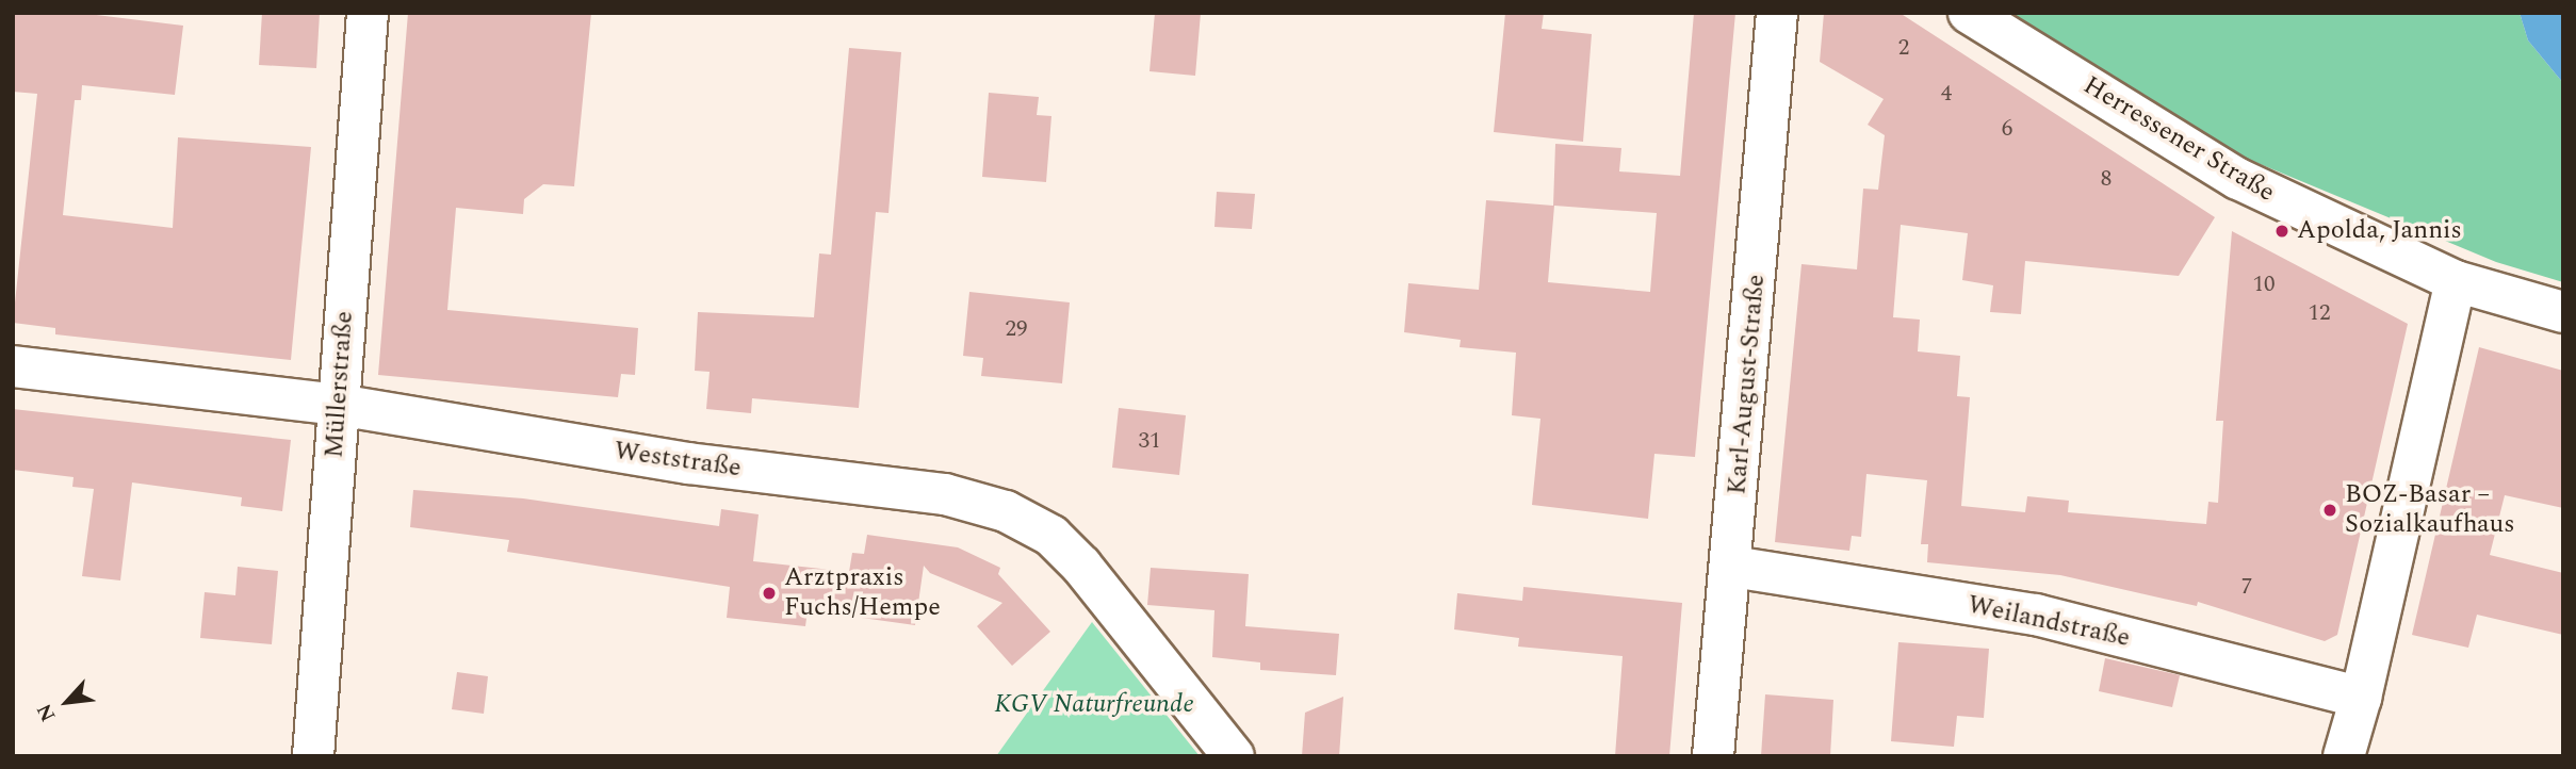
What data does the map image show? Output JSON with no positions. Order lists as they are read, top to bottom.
{
  "streets": {
    "street": [
      "Herressener Straße",
      "Müllerstraße",
      "Karl-August-Straße",
      "Weststraße",
      "Weilandstraße"
    ]
  },
  "crossings": [
    ["Müllerstraße", "Weststraße"],
    ["Karl-August-Straße", "Weilandstraße"]
  ],
  "parks": ["KGV Naturfreunde"],
  "places": ["Apolda, Jannis", "BOZ-Basar – Sozialkaufhaus", "Arztpraxis Fuchs/Hempe"],
  "house_numbers": [
    "2",
    "4",
    "6",
    "8",
    "10",
    "12",
    "29",
    "31",
    "7"
  ],
  "north": "bottom left"
}
